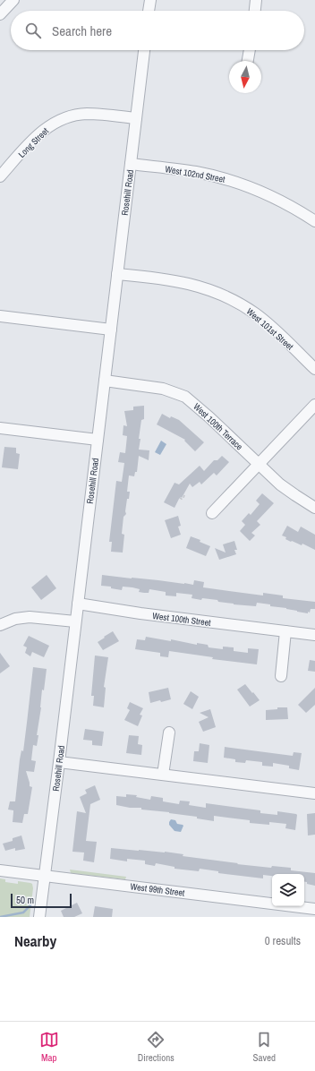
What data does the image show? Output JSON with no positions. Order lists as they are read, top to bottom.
{
  "streets": {
    "street": [
      "Long Street",
      "West 102nd Street",
      "Rosehill Road",
      "West 101st Street",
      "West 100th Terrace",
      "West 100th Street",
      "West 99th Street"
    ]
  },
  "crossings": [
    ["Long Street", "Rosehill Road"],
    ["West 102nd Street", "Rosehill Road"],
    ["Rosehill Road", "West 101st Street"],
    ["Rosehill Road", "West 100th Terrace"],
    ["Rosehill Road", "West 100th Street"],
    ["Rosehill Road", "West 99th Street"]
  ],
  "scale_bar": "50 m",
  "north": "bottom",
  "page": {
    "search": "Search here",
    "scale": "50 m",
    "heading": ["Nearby", "0 results"],
    "nav": ["Map", "Directions", "Saved"]
  }
}
